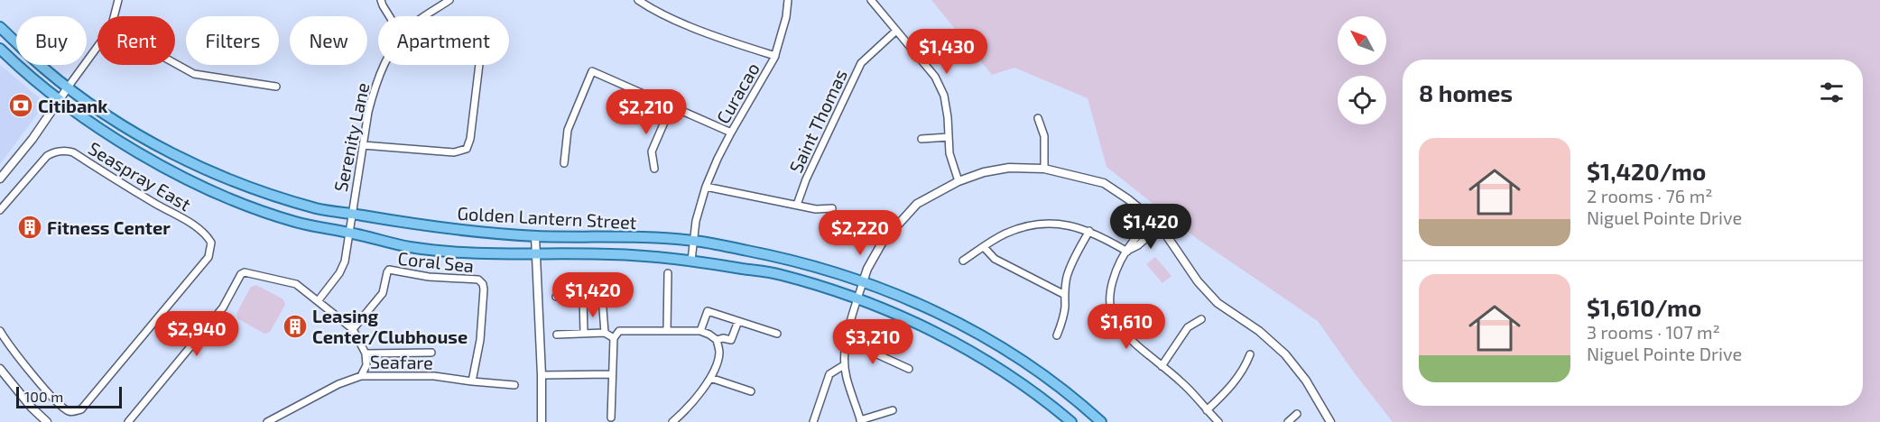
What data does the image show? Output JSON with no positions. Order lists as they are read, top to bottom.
{
  "streets": {
    "main road": ["Golden Lantern Street"],
    "street": [
      "Curacao",
      "Saint Thomas",
      "Serenity Lane",
      "Seaspray East",
      "Coral Sea",
      "Seafare"
    ]
  },
  "crossings": [
    ["Curacao", "Golden Lantern Street"],
    ["Serenity Lane", "Golden Lantern Street"],
    ["Coral Sea", "Seafare"]
  ],
  "places": {
    "bank": ["Citibank"],
    "building": ["Fitness Center", "Leasing Center/Clubhouse"]
  },
  "scale_bar": "100 m",
  "north": "top left",
  "page": {
    "chip": [
      "Buy",
      "Rent",
      "Filters",
      "New",
      "Apartment"
    ],
    "price": [
      "$1,430",
      "$2,210",
      "$1,420",
      "$2,220",
      "$1,420",
      "$1,610",
      "$2,940",
      "$3,210"
    ],
    "heading": "8 homes",
    "list": [
      {
        "name": "$1,420/mo",
        "note": "2 rooms · 76 m² · Niguel Pointe Drive"
      },
      {
        "name": "$1,610/mo",
        "note": "3 rooms · 107 m² · Niguel Pointe Drive"
      }
    ],
    "scale": "100 m"
  }
}
